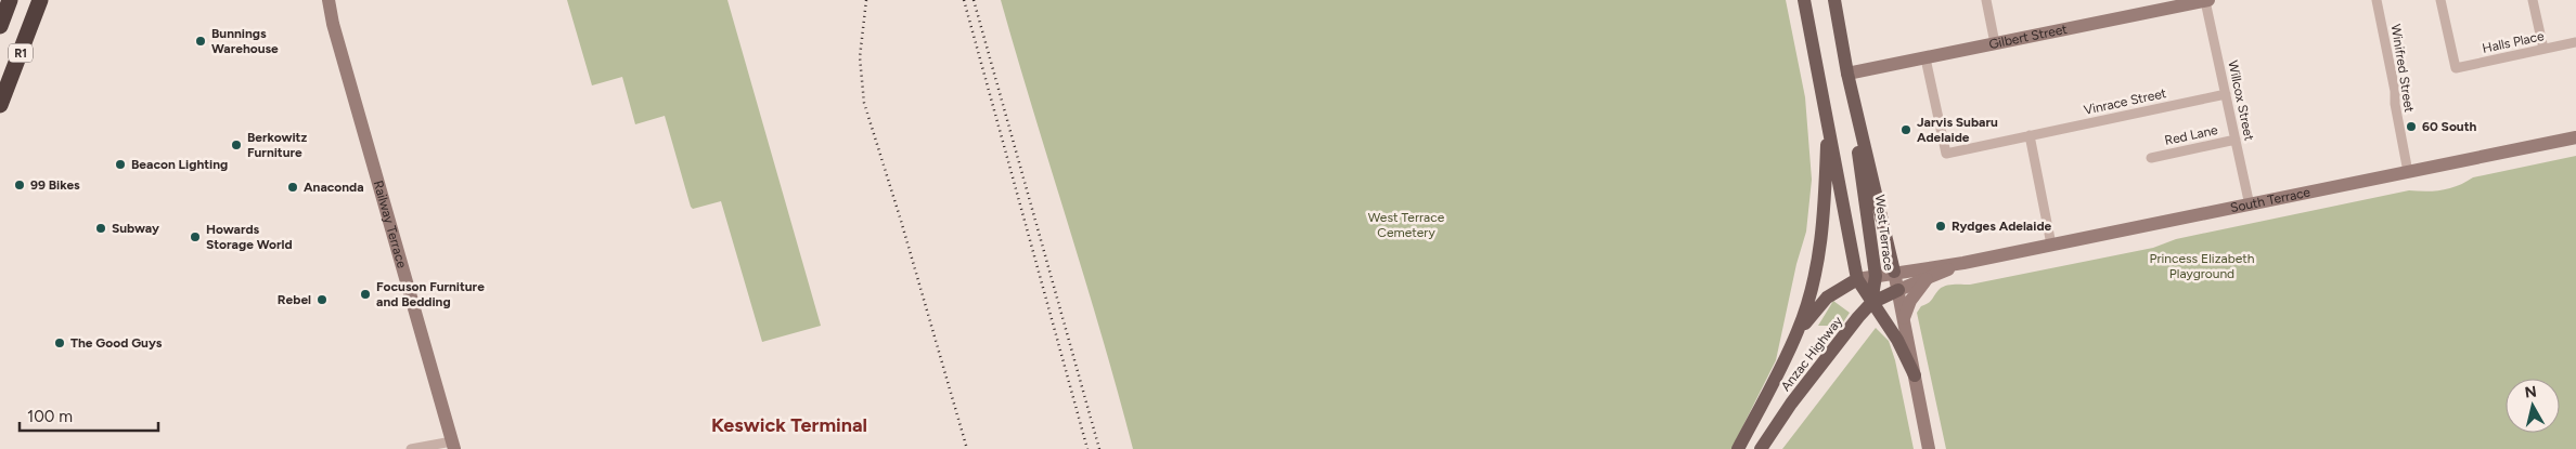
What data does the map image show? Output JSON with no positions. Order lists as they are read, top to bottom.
{
  "streets": {
    "highway": ["R1"],
    "main road": [
      "Gilbert Street",
      "South Terrace",
      "Railway Terrace",
      "West Terrace",
      "Anzac Highway"
    ],
    "street": [
      "Halls Place",
      "Winifred Street",
      "Willcox Street",
      "Vinrace Street",
      "Red Lane"
    ]
  },
  "crossings": [
    ["Gilbert Street", "Willcox Street"],
    ["Gilbert Street", "Vinrace Street"],
    ["Gilbert Street", "West Terrace"],
    ["Winifred Street", "South Terrace"],
    ["Willcox Street", "Vinrace Street"],
    ["Willcox Street", "Red Lane"],
    ["Willcox Street", "South Terrace"],
    ["South Terrace", "West Terrace"],
    ["South Terrace", "Anzac Highway"],
    ["West Terrace", "Anzac Highway"]
  ],
  "districts": ["Keswick Terminal"],
  "parks": ["West Terrace Cemetery", "Princess Elizabeth Playground"],
  "places": [
    "Bunnings Warehouse",
    "60 South",
    "Jarvis Subaru Adelaide",
    "Berkowitz Furniture",
    "Beacon Lighting",
    "99 Bikes",
    "Anaconda",
    "Rydges Adelaide",
    "Subway",
    "Howards Storage World",
    "Focuson Furniture and Bedding",
    "Rebel",
    "The Good Guys"
  ],
  "scale_bar": "100 m",
  "north": "top"
}
